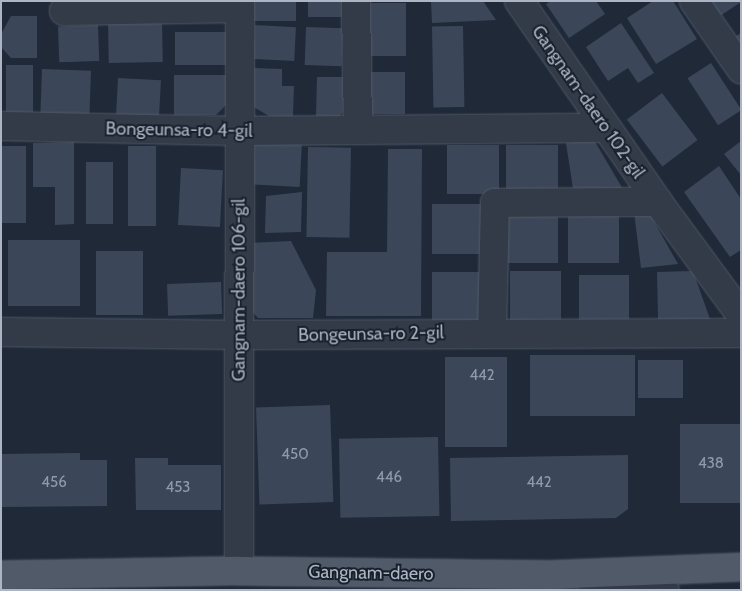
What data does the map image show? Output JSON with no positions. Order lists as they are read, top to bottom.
{
  "streets": {
    "main road": ["Gangnam-daero"],
    "street": [
      "Gangnam-daero 102-gil",
      "Bongeunsa-ro 4-gil",
      "Gangnam-daero 106-gil",
      "Bongeunsa-ro 2-gil"
    ]
  },
  "crossings": [
    ["Gangnam-daero 102-gil", "Bongeunsa-ro 4-gil"],
    ["Gangnam-daero 102-gil", "Bongeunsa-ro 2-gil"],
    ["Bongeunsa-ro 4-gil", "Gangnam-daero 106-gil"],
    ["Gangnam-daero 106-gil", "Bongeunsa-ro 2-gil"],
    ["Gangnam-daero 106-gil", "Gangnam-daero"]
  ],
  "house_numbers": [
    "442",
    "450",
    "438",
    "446",
    "456",
    "442",
    "453"
  ]
}
